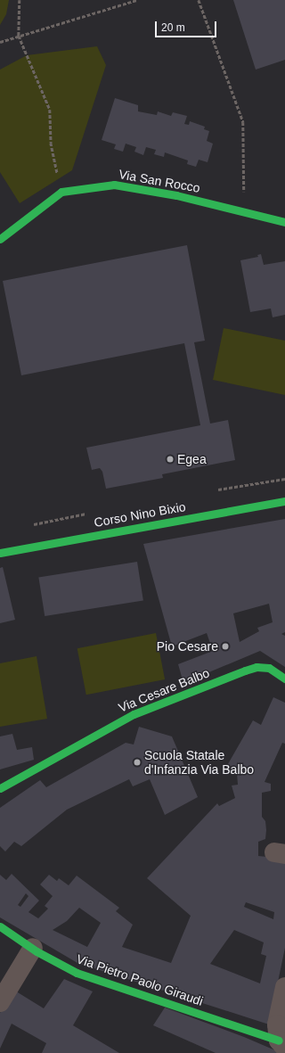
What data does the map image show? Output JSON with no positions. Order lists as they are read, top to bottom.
{
  "streets": {
    "street": [
      "Via San Rocco",
      "Corso Nino Bixio",
      "Via Cesare Balbo",
      "Via Pietro Paolo Giraudi"
    ]
  },
  "places": ["Egea", "Pio Cesare", "Scuola Statale d'Infanzia Via Balbo"],
  "scale_bar": "20 m"
}
